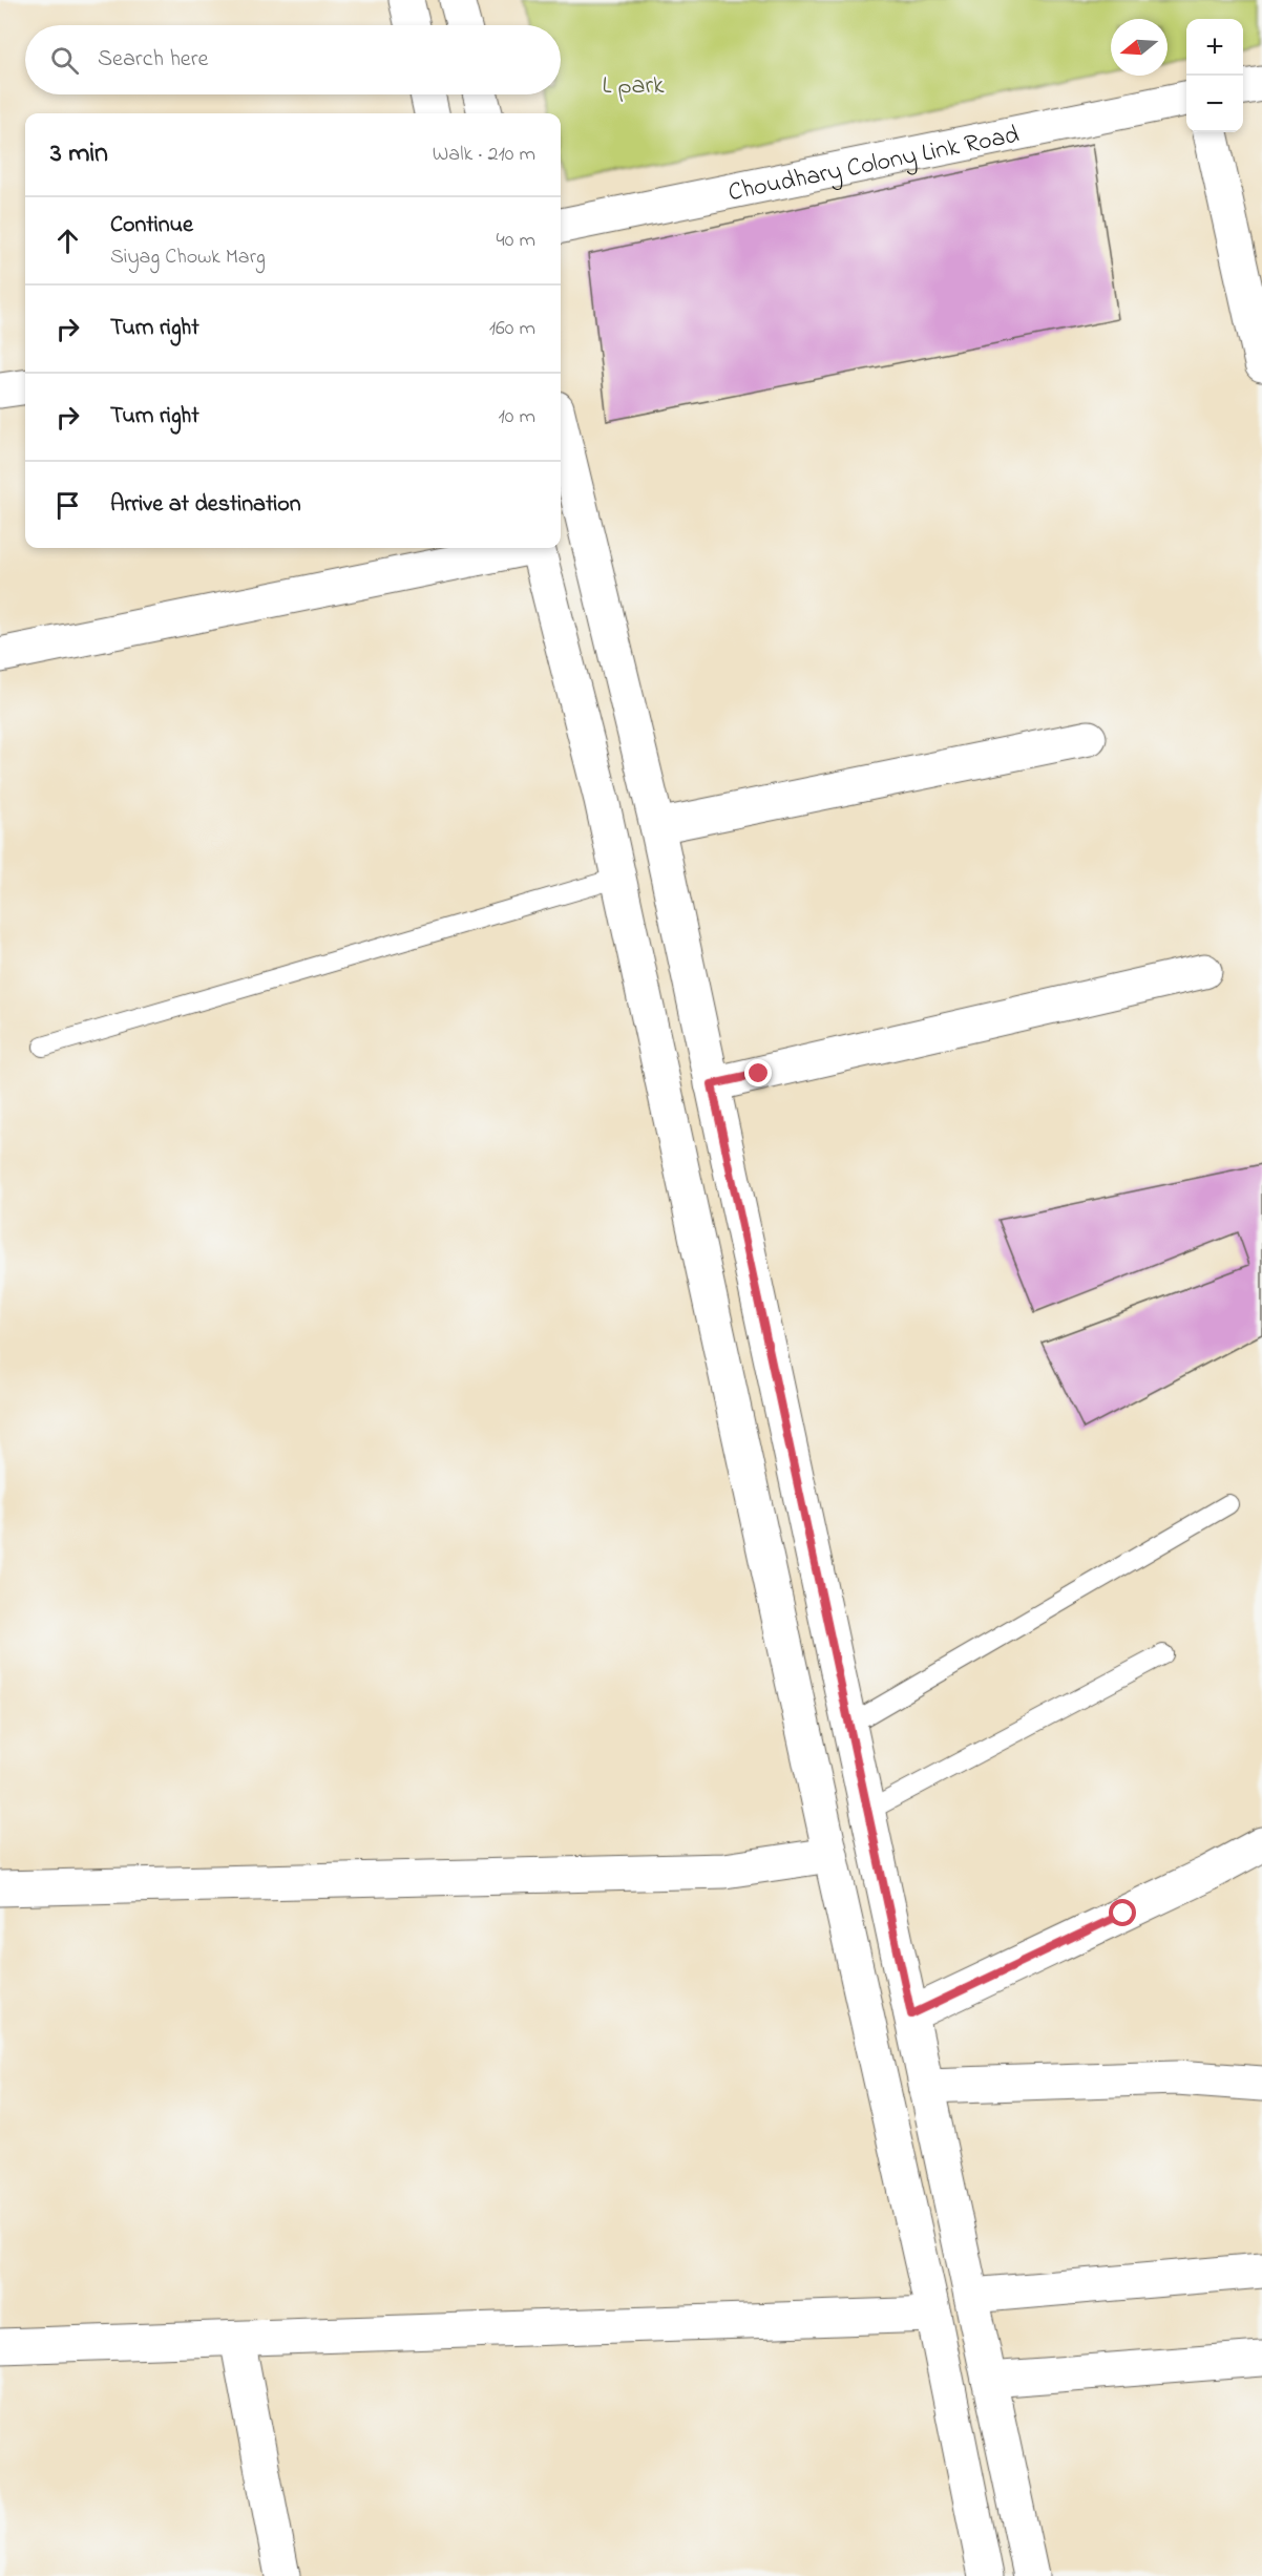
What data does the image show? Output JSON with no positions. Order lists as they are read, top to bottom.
{
  "streets": {
    "street": ["Choudhary Colony Link Road"]
  },
  "parks": ["L park"],
  "north": "left",
  "page": {
    "map_buttons": ["+", "−"],
    "search": "Search here",
    "heading": ["3 min", "Walk · 210 m"],
    "list": [
      ["Continue", "Siyag Chowk Marg", "40 m"],
      ["Turn right", "160 m"],
      ["Turn right", "10 m"],
      "Arrive at destination"
    ]
  }
}
